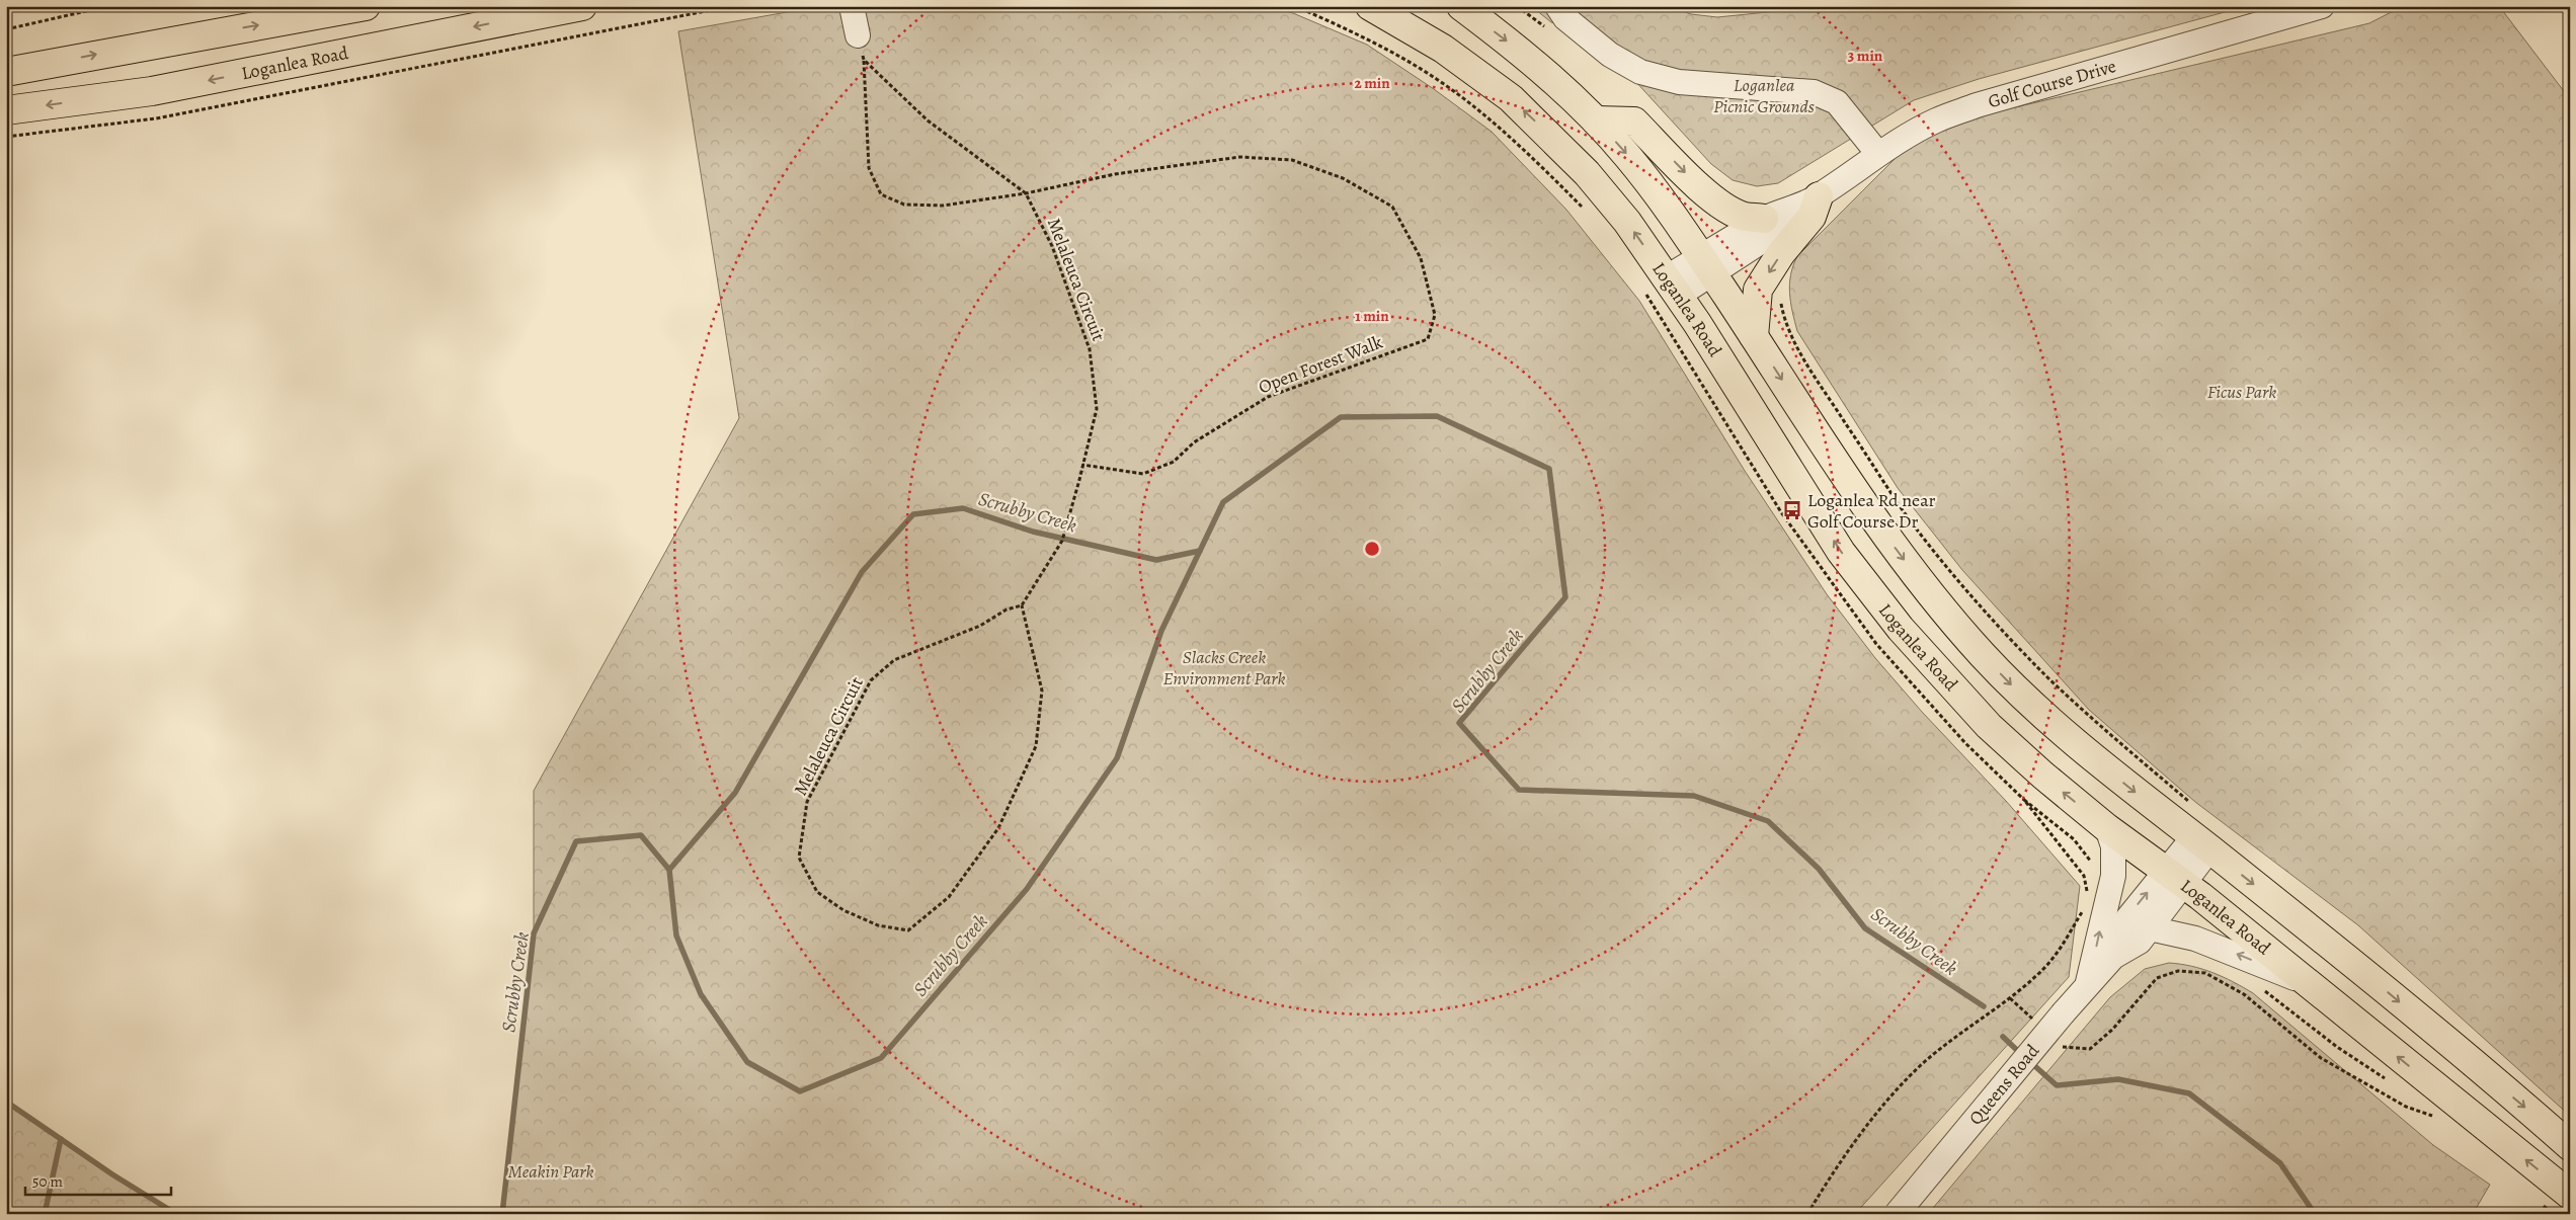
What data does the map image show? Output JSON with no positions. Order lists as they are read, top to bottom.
{
  "streets": {
    "main road": ["Loganlea Road"],
    "street": ["Golf Course Drive", "Queens Road"],
    "path": ["Melaleuca Circuit", "Open Forest Walk"]
  },
  "crossings": [
    ["Loganlea Road", "Golf Course Drive"],
    ["Loganlea Road", "Queens Road"],
    ["Melaleuca Circuit", "Open Forest Walk"]
  ],
  "water": ["Scrubby Creek"],
  "parks": [
    "Loganlea Picnic Grounds",
    "Ficus Park",
    "Slacks Creek Environment Park",
    "Meakin Park"
  ],
  "places": {
    "bus stop": ["Loganlea Rd near Golf Course Dr"]
  },
  "scale_bar": "50 m",
  "rings": ["3 min", "2 min", "1 min"]
}
